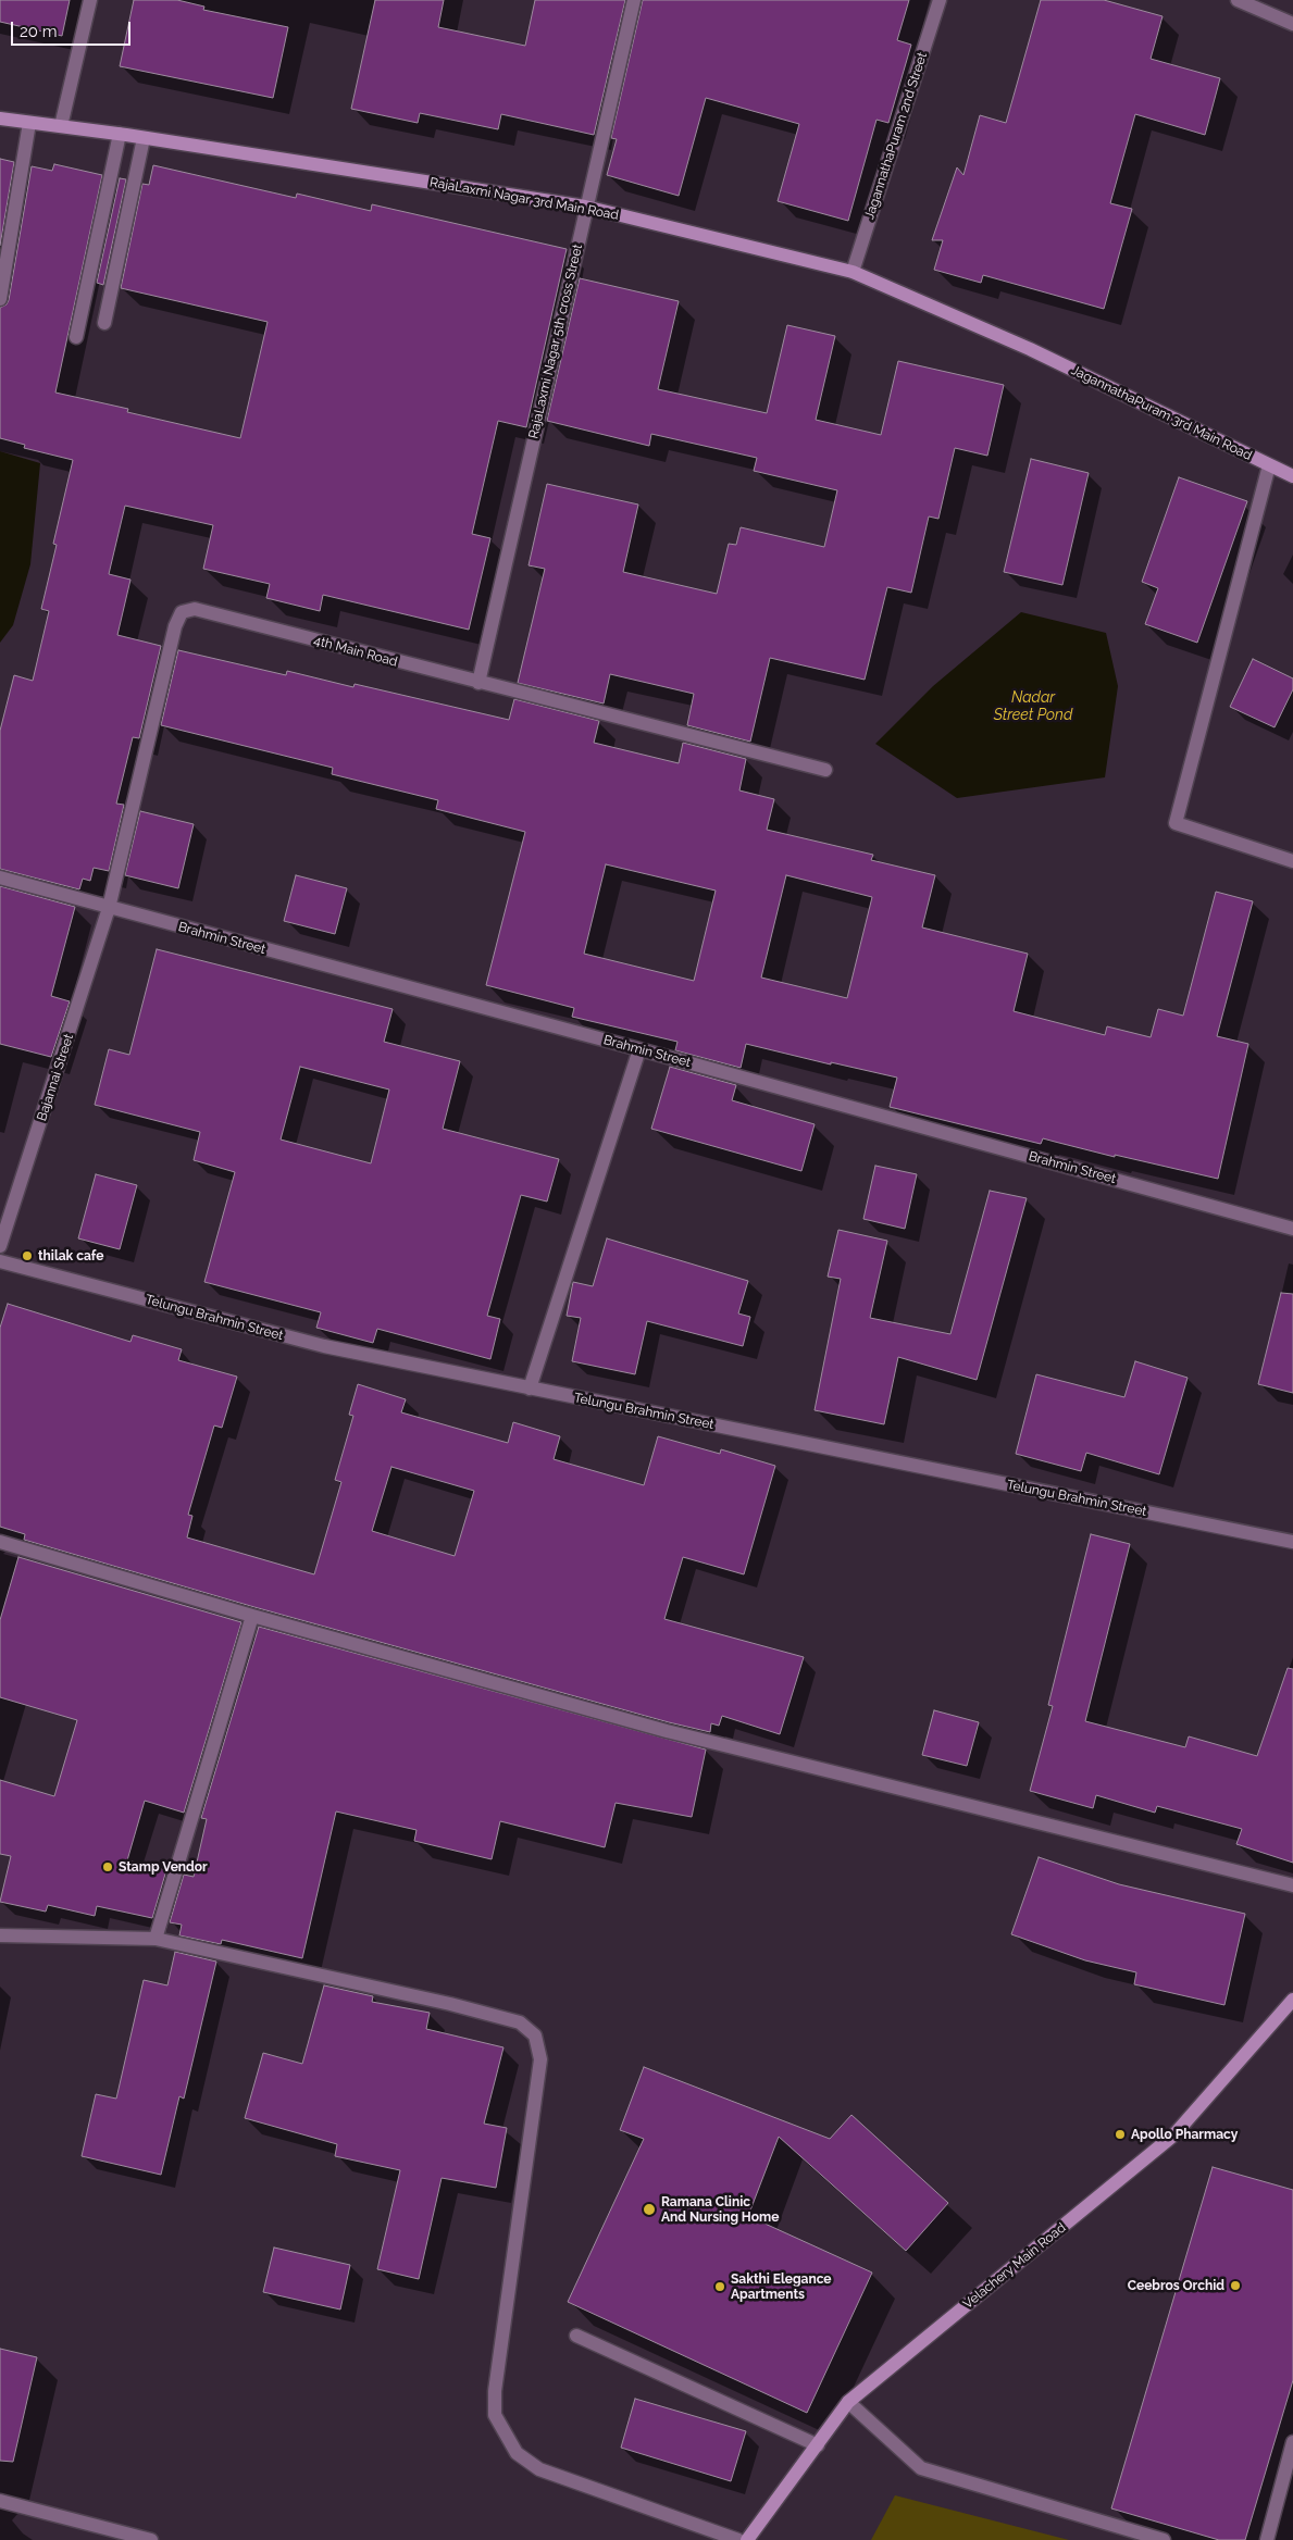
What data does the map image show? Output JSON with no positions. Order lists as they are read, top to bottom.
{
  "streets": {
    "street": [
      "JagannathaPuram 2nd Street",
      "RajaLaxmi Nagar 3rd Main Road",
      "RajaLaxmi Nagar 5th cross Street",
      "JagannathaPuram 3rd Main Road",
      "4th Main Road",
      "Brahmin Street",
      "Bajannai Street",
      "Telungu Brahmin Street",
      "Velachery Main Road"
    ]
  },
  "crossings": [
    ["JagannathaPuram 2nd Street", "RajaLaxmi Nagar 3rd Main Road"],
    ["RajaLaxmi Nagar 3rd Main Road", "RajaLaxmi Nagar 5th cross Street"],
    ["RajaLaxmi Nagar 3rd Main Road", "JagannathaPuram 3rd Main Road"],
    ["RajaLaxmi Nagar 5th cross Street", "4th Main Road"],
    ["4th Main Road", "Brahmin Street"],
    ["4th Main Road", "Bajannai Street"],
    ["Brahmin Street", "Bajannai Street"]
  ],
  "water": ["Nadar Street Pond"],
  "places": [
    "thilak cafe",
    "Stamp Vendor",
    "Apollo Pharmacy",
    "Ramana Clinic And Nursing Home",
    "Ceebros Orchid",
    "Sakthi Elegance Apartments"
  ],
  "scale_bar": "20 m"
}
